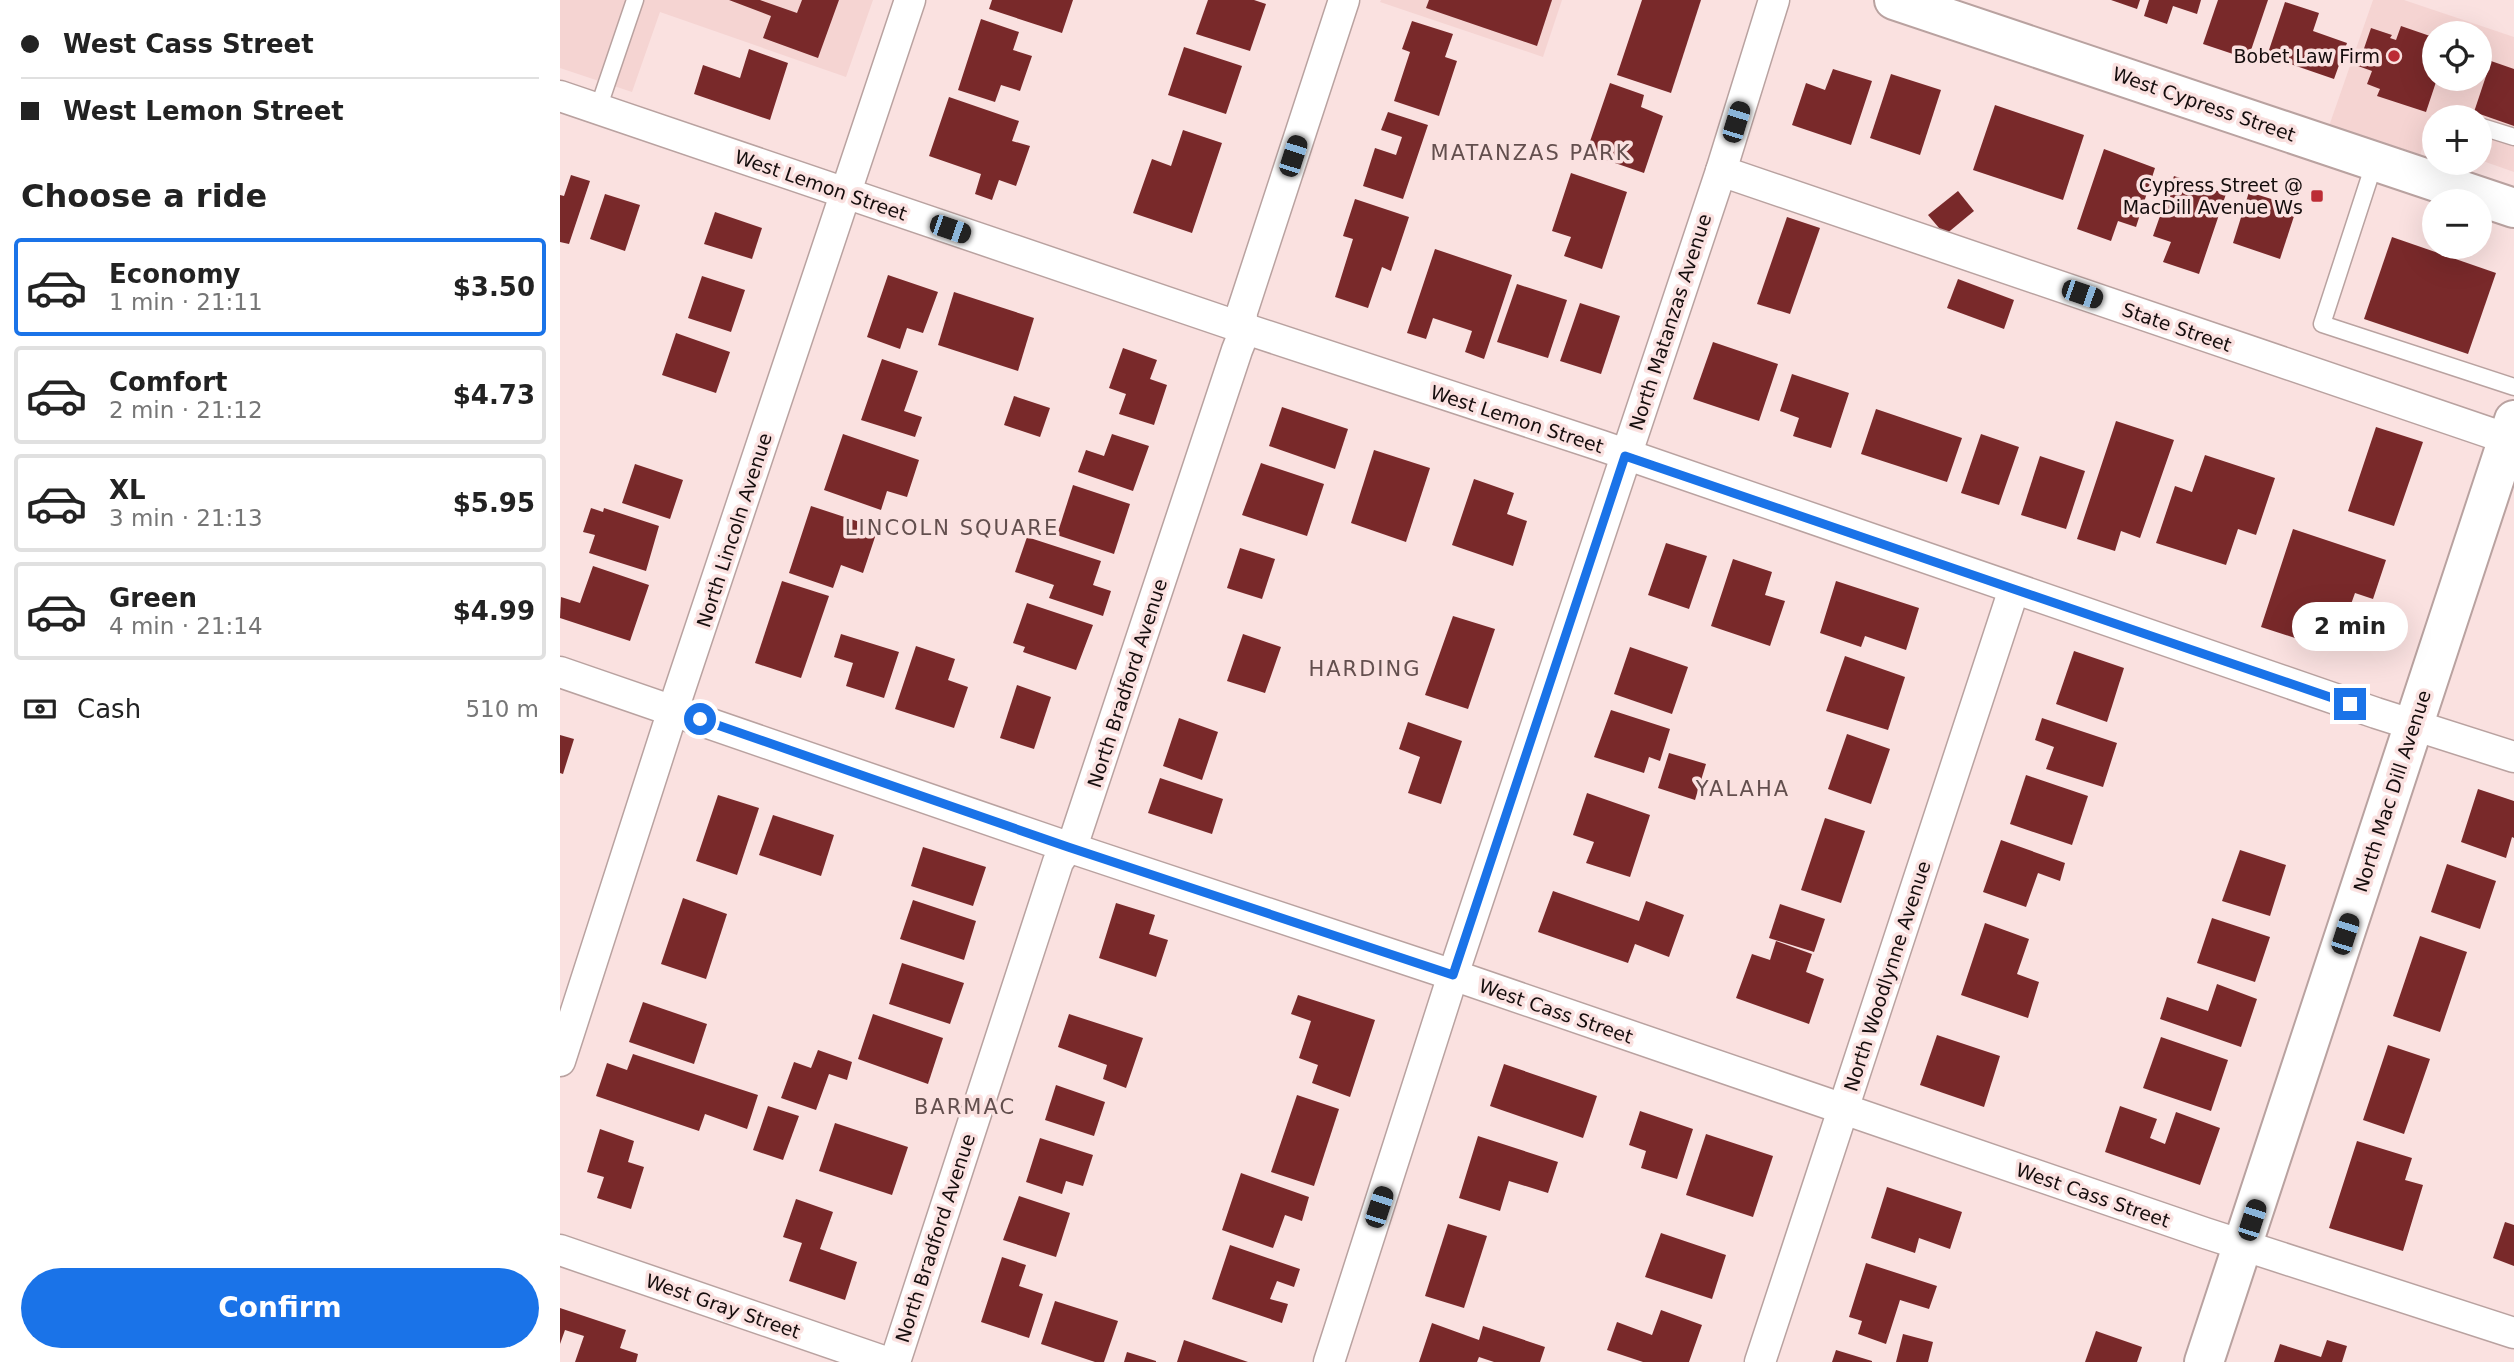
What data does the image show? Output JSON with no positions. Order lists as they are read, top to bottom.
{
  "streets": {
    "street": [
      "West Cypress Street",
      "West Lemon Street",
      "North Matanzas Avenue",
      "State Street",
      "North Lincoln Avenue",
      "North Bradford Avenue",
      "North Mac Dill Avenue",
      "North Woodlynne Avenue",
      "West Cass Street",
      "West Gray Street"
    ]
  },
  "crossings": [
    ["West Lemon Street", "North Matanzas Avenue"],
    ["West Lemon Street", "North Lincoln Avenue"],
    ["West Lemon Street", "North Bradford Avenue"],
    ["West Lemon Street", "North Mac Dill Avenue"],
    ["West Lemon Street", "North Woodlynne Avenue"],
    ["North Matanzas Avenue", "State Street"],
    ["North Matanzas Avenue", "West Cass Street"],
    ["State Street", "North Mac Dill Avenue"],
    ["North Lincoln Avenue", "West Cass Street"],
    ["North Bradford Avenue", "West Cass Street"],
    ["North Mac Dill Avenue", "West Cass Street"],
    ["North Woodlynne Avenue", "West Cass Street"]
  ],
  "districts": [
    "MATANZAS PARK",
    "LINCOLN SQUARE",
    "HARDING",
    "YALAHA",
    "BARMAC"
  ],
  "places": {
    "other": ["Bobet Law Firm"],
    "transit": ["Cypress Street @ MacDill Avenue Ws"]
  },
  "page": {
    "banner": ["West Cass Street", "West Lemon Street"],
    "map_buttons": ["+", "−"],
    "heading": "Choose a ride",
    "list": [
      {
        "name": "Economy",
        "note": "1 min · 21:11",
        "value": "$3.50"
      },
      {
        "name": "Comfort",
        "note": "2 min · 21:12",
        "value": "$4.73"
      },
      {
        "name": "XL",
        "note": "3 min · 21:13",
        "value": "$5.95"
      },
      {
        "name": "Green",
        "note": "4 min · 21:14",
        "value": "$4.99"
      }
    ],
    "bubble": "2 min",
    "pay": ["Cash", "510 m"],
    "buttons": "Confirm"
  }
}
